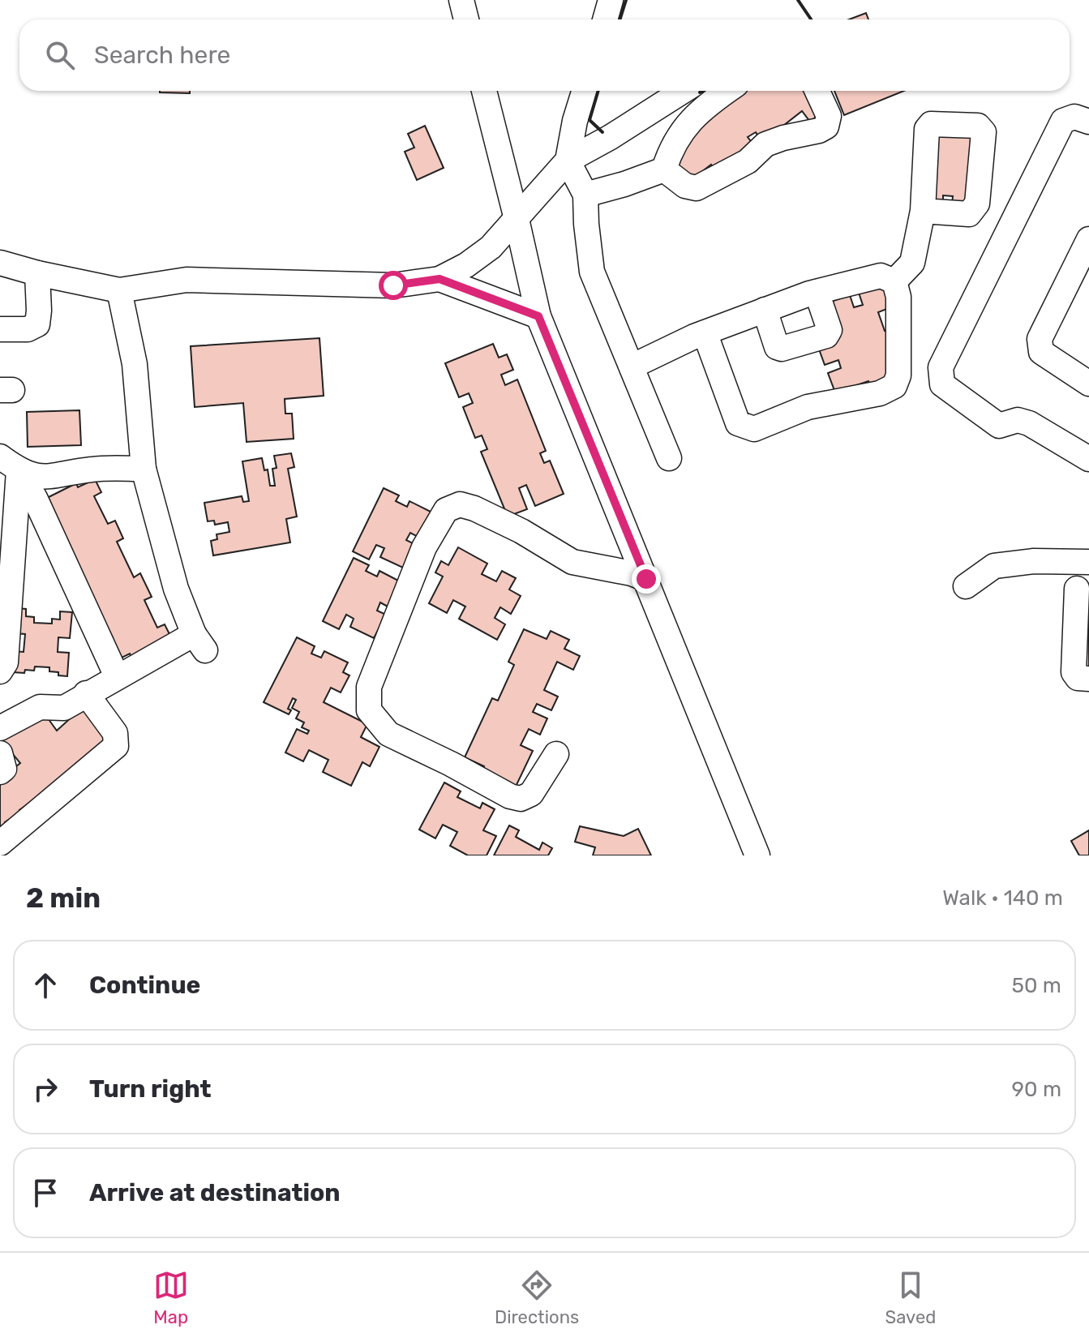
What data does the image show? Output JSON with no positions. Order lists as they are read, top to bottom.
{
  "page": {
    "search": "Search here",
    "heading": ["2 min", "Walk · 140 m"],
    "list": [
      ["Continue", "50 m"],
      ["Turn right", "90 m"],
      "Arrive at destination"
    ],
    "nav": ["Map", "Directions", "Saved"]
  }
}
